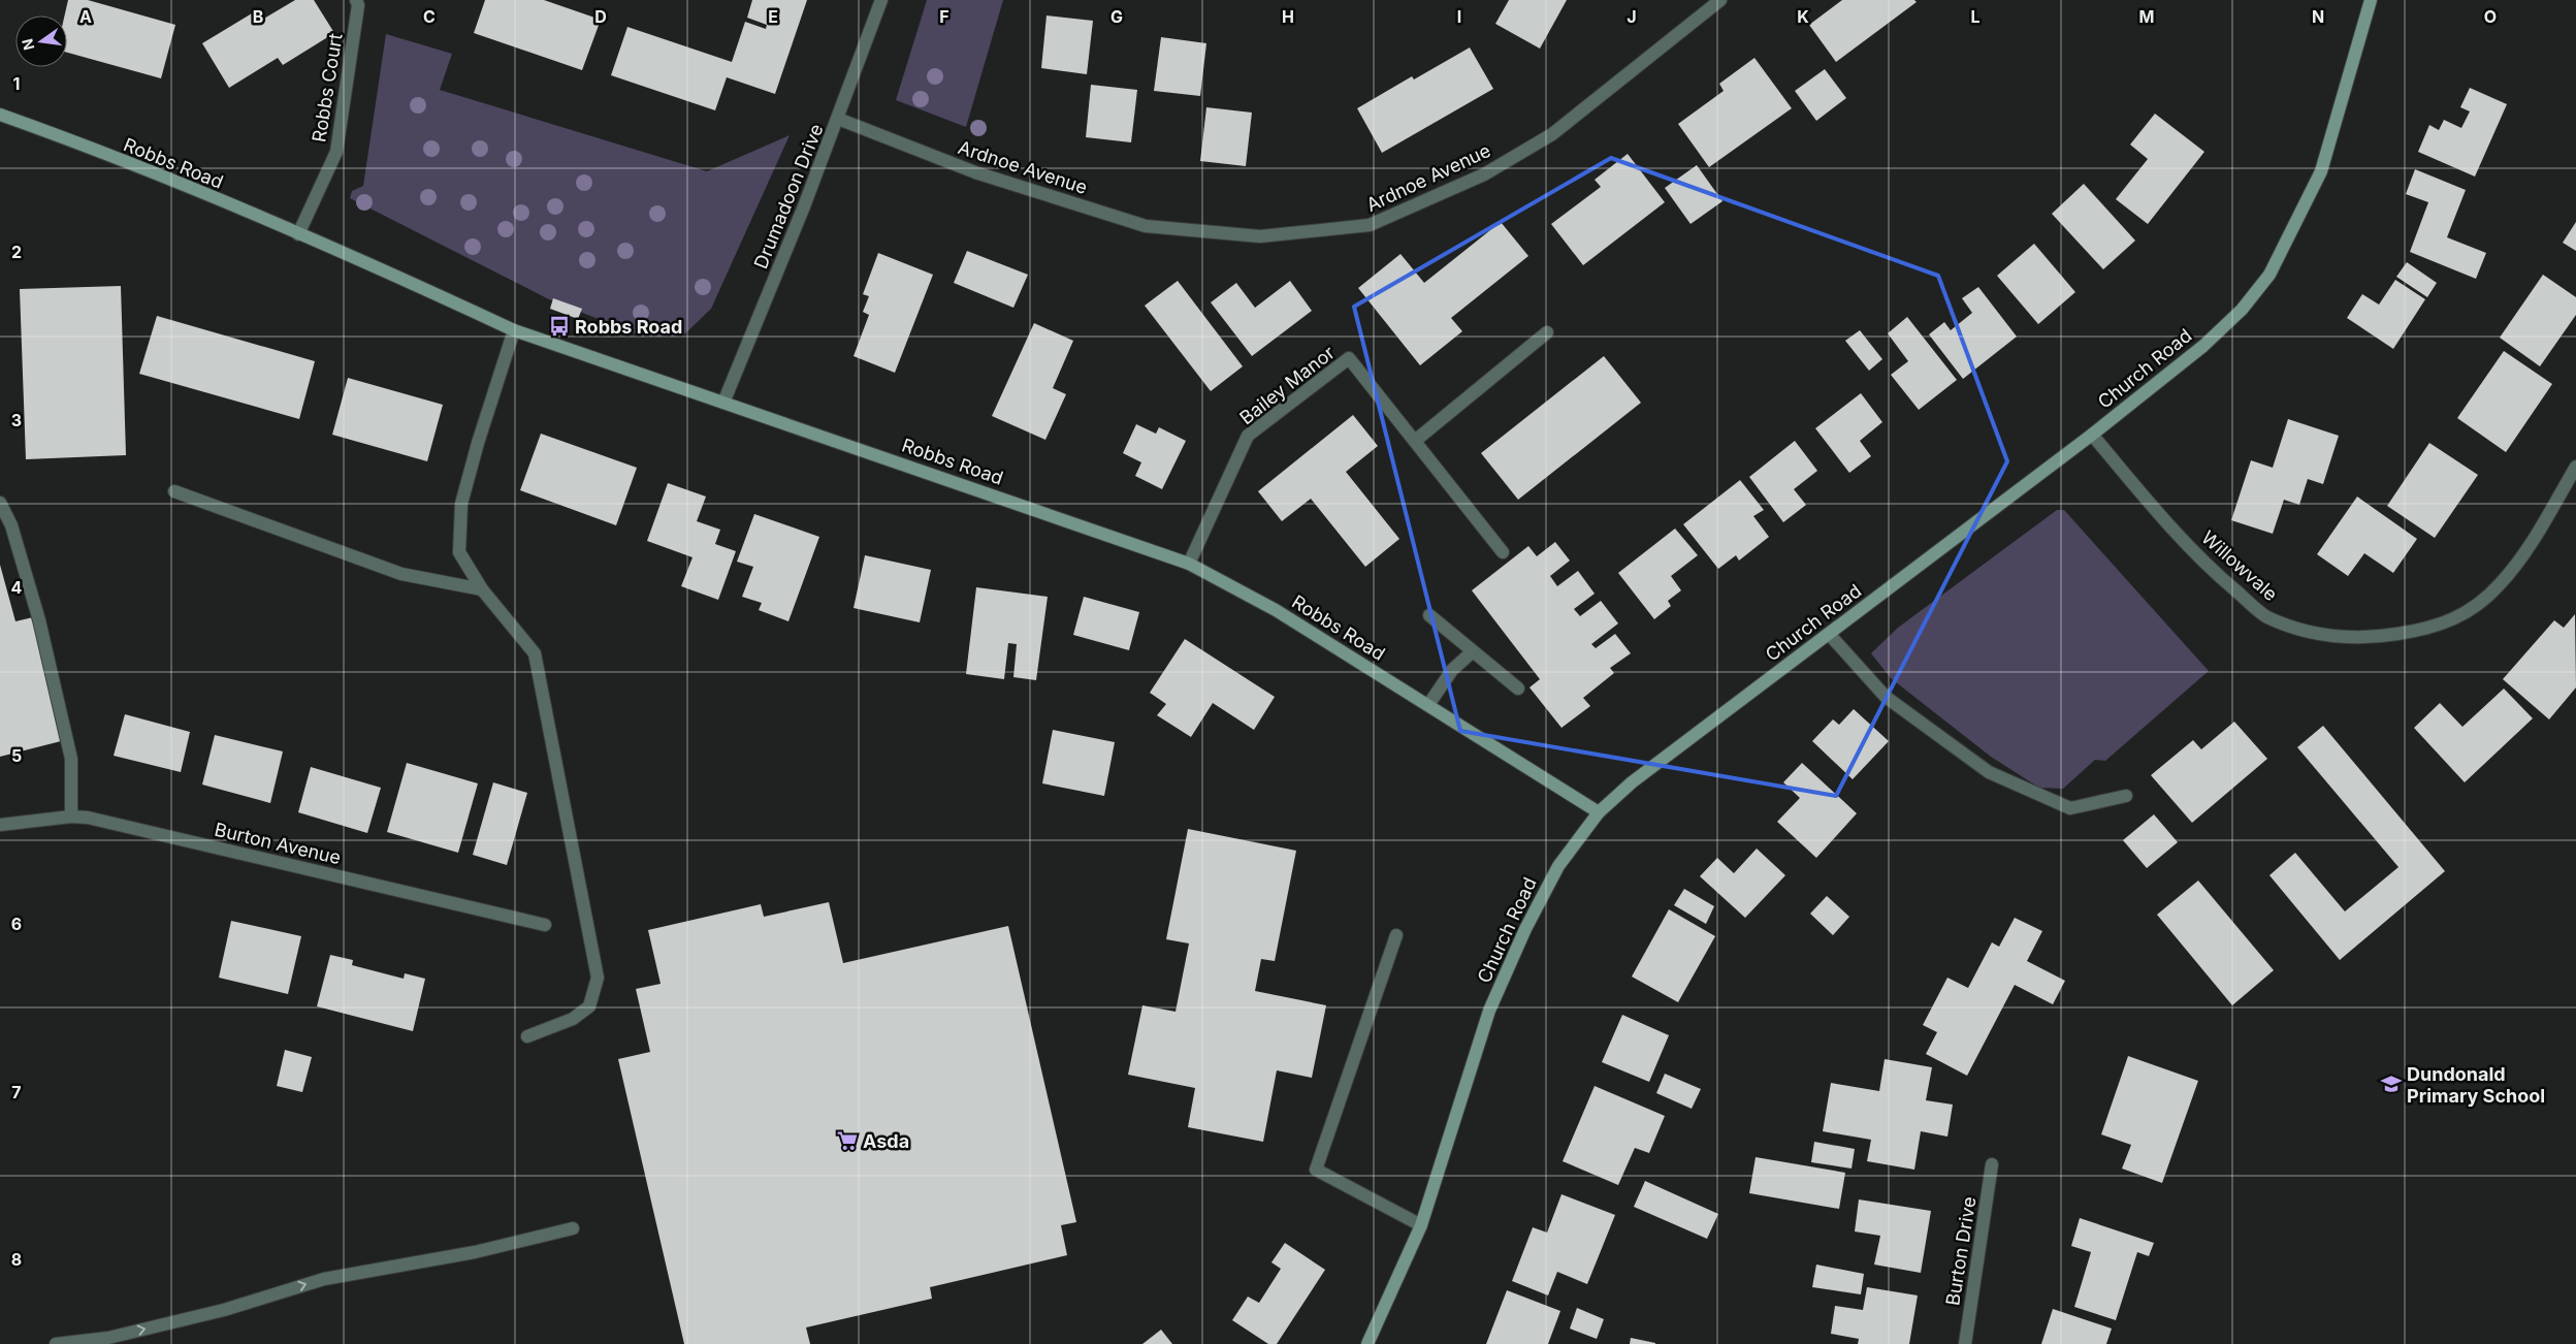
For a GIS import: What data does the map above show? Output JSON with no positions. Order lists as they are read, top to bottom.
{
  "streets": {
    "street": [
      "Robbs Court",
      "Robbs Road",
      "Ardnoe Avenue",
      "Drumadoon Drive",
      "Church Road",
      "Bailey Manor",
      "Willowvale",
      "Burton Avenue",
      "Burton Drive"
    ]
  },
  "crossings": [
    ["Robbs Court", "Robbs Road"],
    ["Robbs Road", "Drumadoon Drive"],
    ["Robbs Road", "Church Road"],
    ["Robbs Road", "Bailey Manor"],
    ["Ardnoe Avenue", "Drumadoon Drive"],
    ["Church Road", "Willowvale"]
  ],
  "places": {
    "bus stop": ["Robbs Road"],
    "school or university": ["Dundonald Primary School"],
    "supermarket": ["Asda"]
  },
  "north": "left",
  "grid": {
    "columns": [
      "A",
      "B",
      "C",
      "D",
      "E",
      "F",
      "G",
      "H",
      "I",
      "J",
      "K",
      "L",
      "M",
      "N",
      "O"
    ],
    "rows": [
      "1",
      "2",
      "3",
      "4",
      "5",
      "6",
      "7",
      "8"
    ]
  }
}
